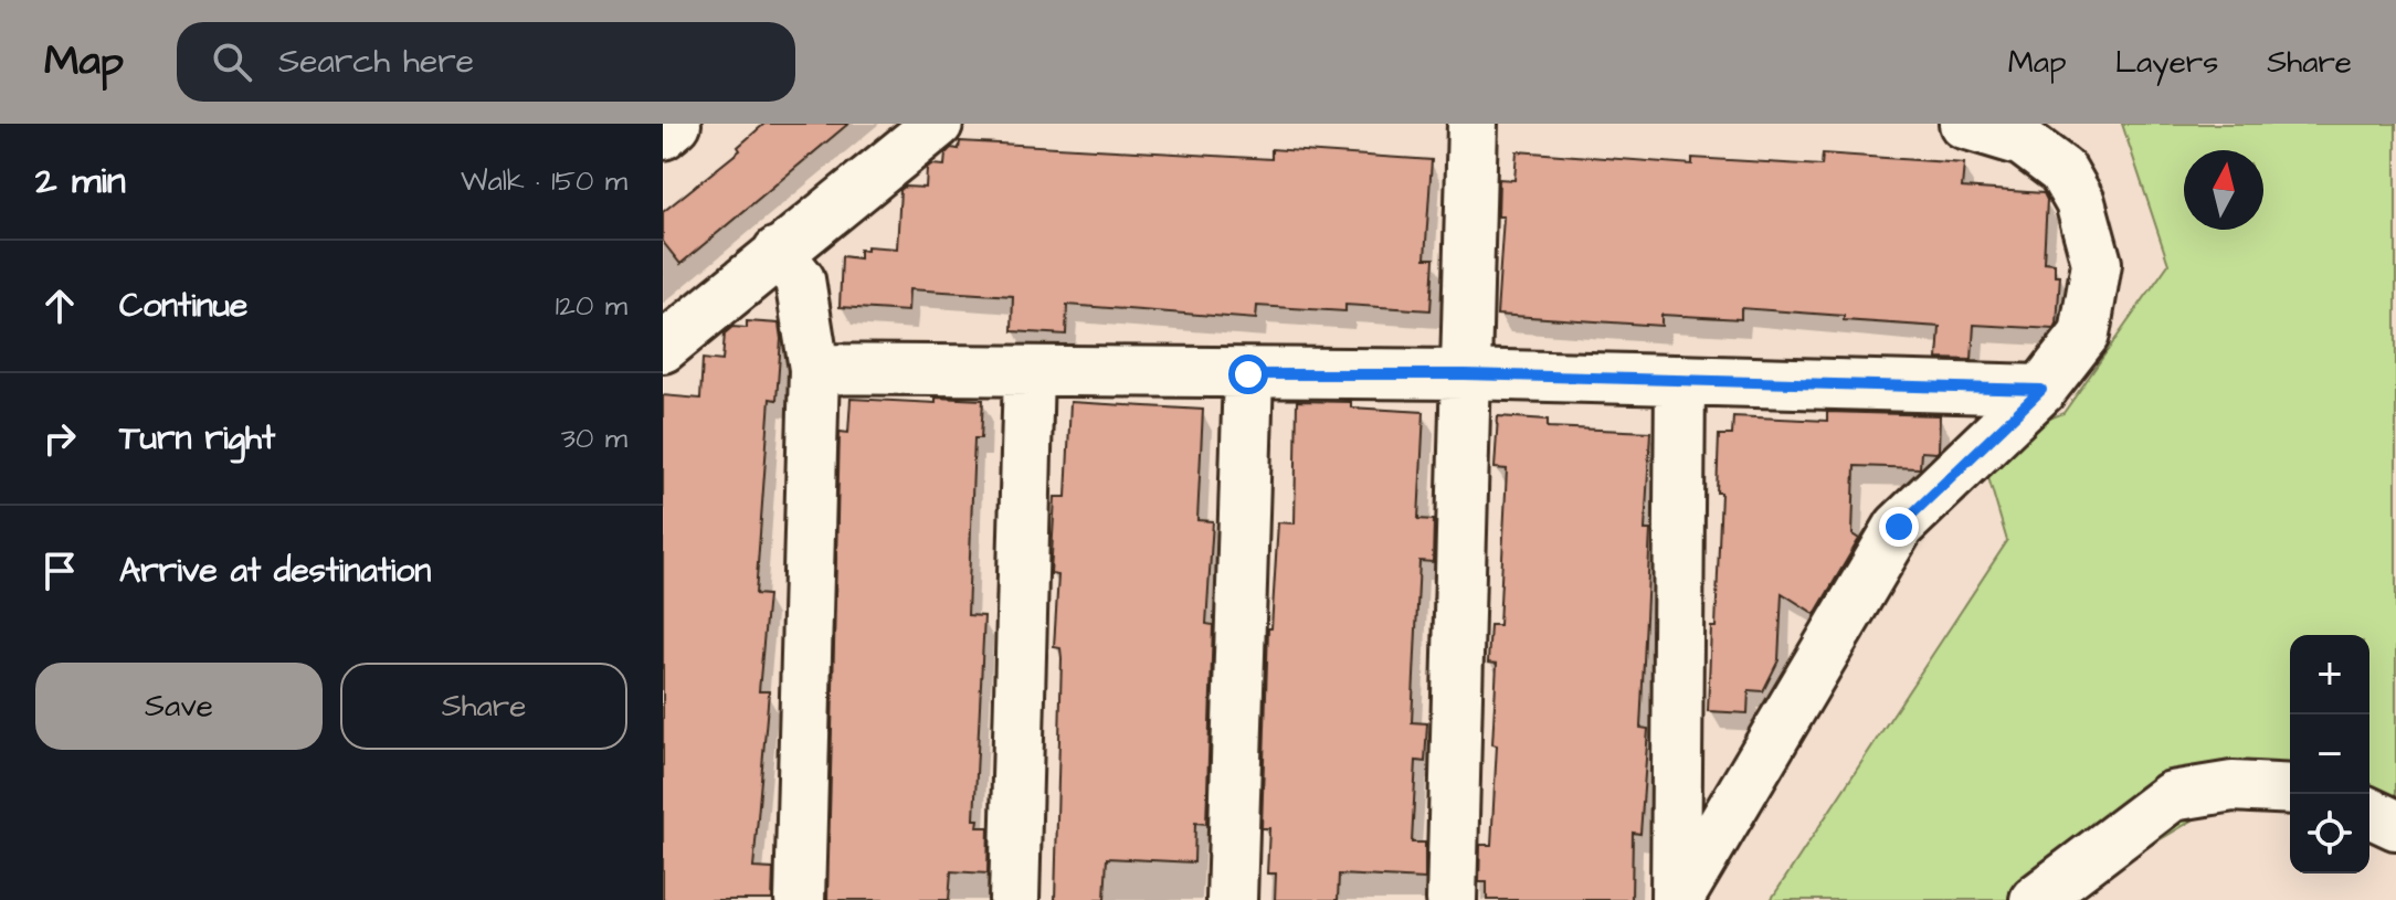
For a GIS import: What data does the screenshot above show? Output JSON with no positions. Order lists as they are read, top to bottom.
{
  "north": "top",
  "page": {
    "header": "Map",
    "search": "Search here",
    "nav": ["Map", "Layers", "Share"],
    "heading": ["2 min", "Walk · 150 m"],
    "list": [
      ["Continue", "120 m"],
      ["Turn right", "30 m"],
      "Arrive at destination"
    ],
    "map_buttons": ["+", "−"],
    "buttons": ["Save", "Share"]
  }
}
